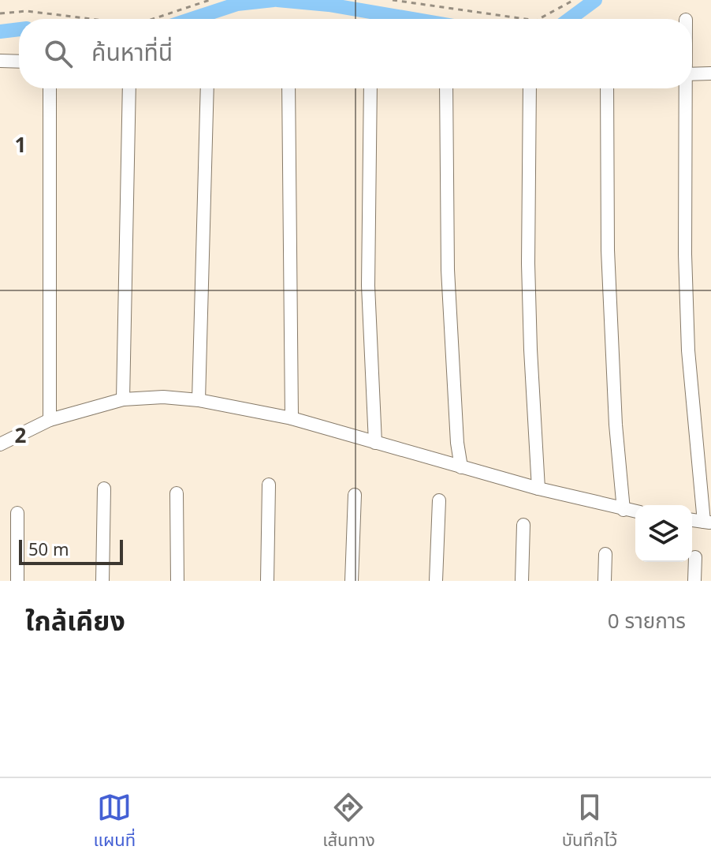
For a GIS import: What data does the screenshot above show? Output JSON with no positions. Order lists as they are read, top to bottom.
{
  "scale_bar": "50 m",
  "page": {
    "search": "ค้นหาที่นี่",
    "scale": "50 m",
    "heading": ["ใกล้เคียง", "0 รายการ"],
    "nav": ["แผนที่", "เส้นทาง", "บันทึกไว้"]
  },
  "grid": {
    "rows": ["1", "2"]
  }
}
